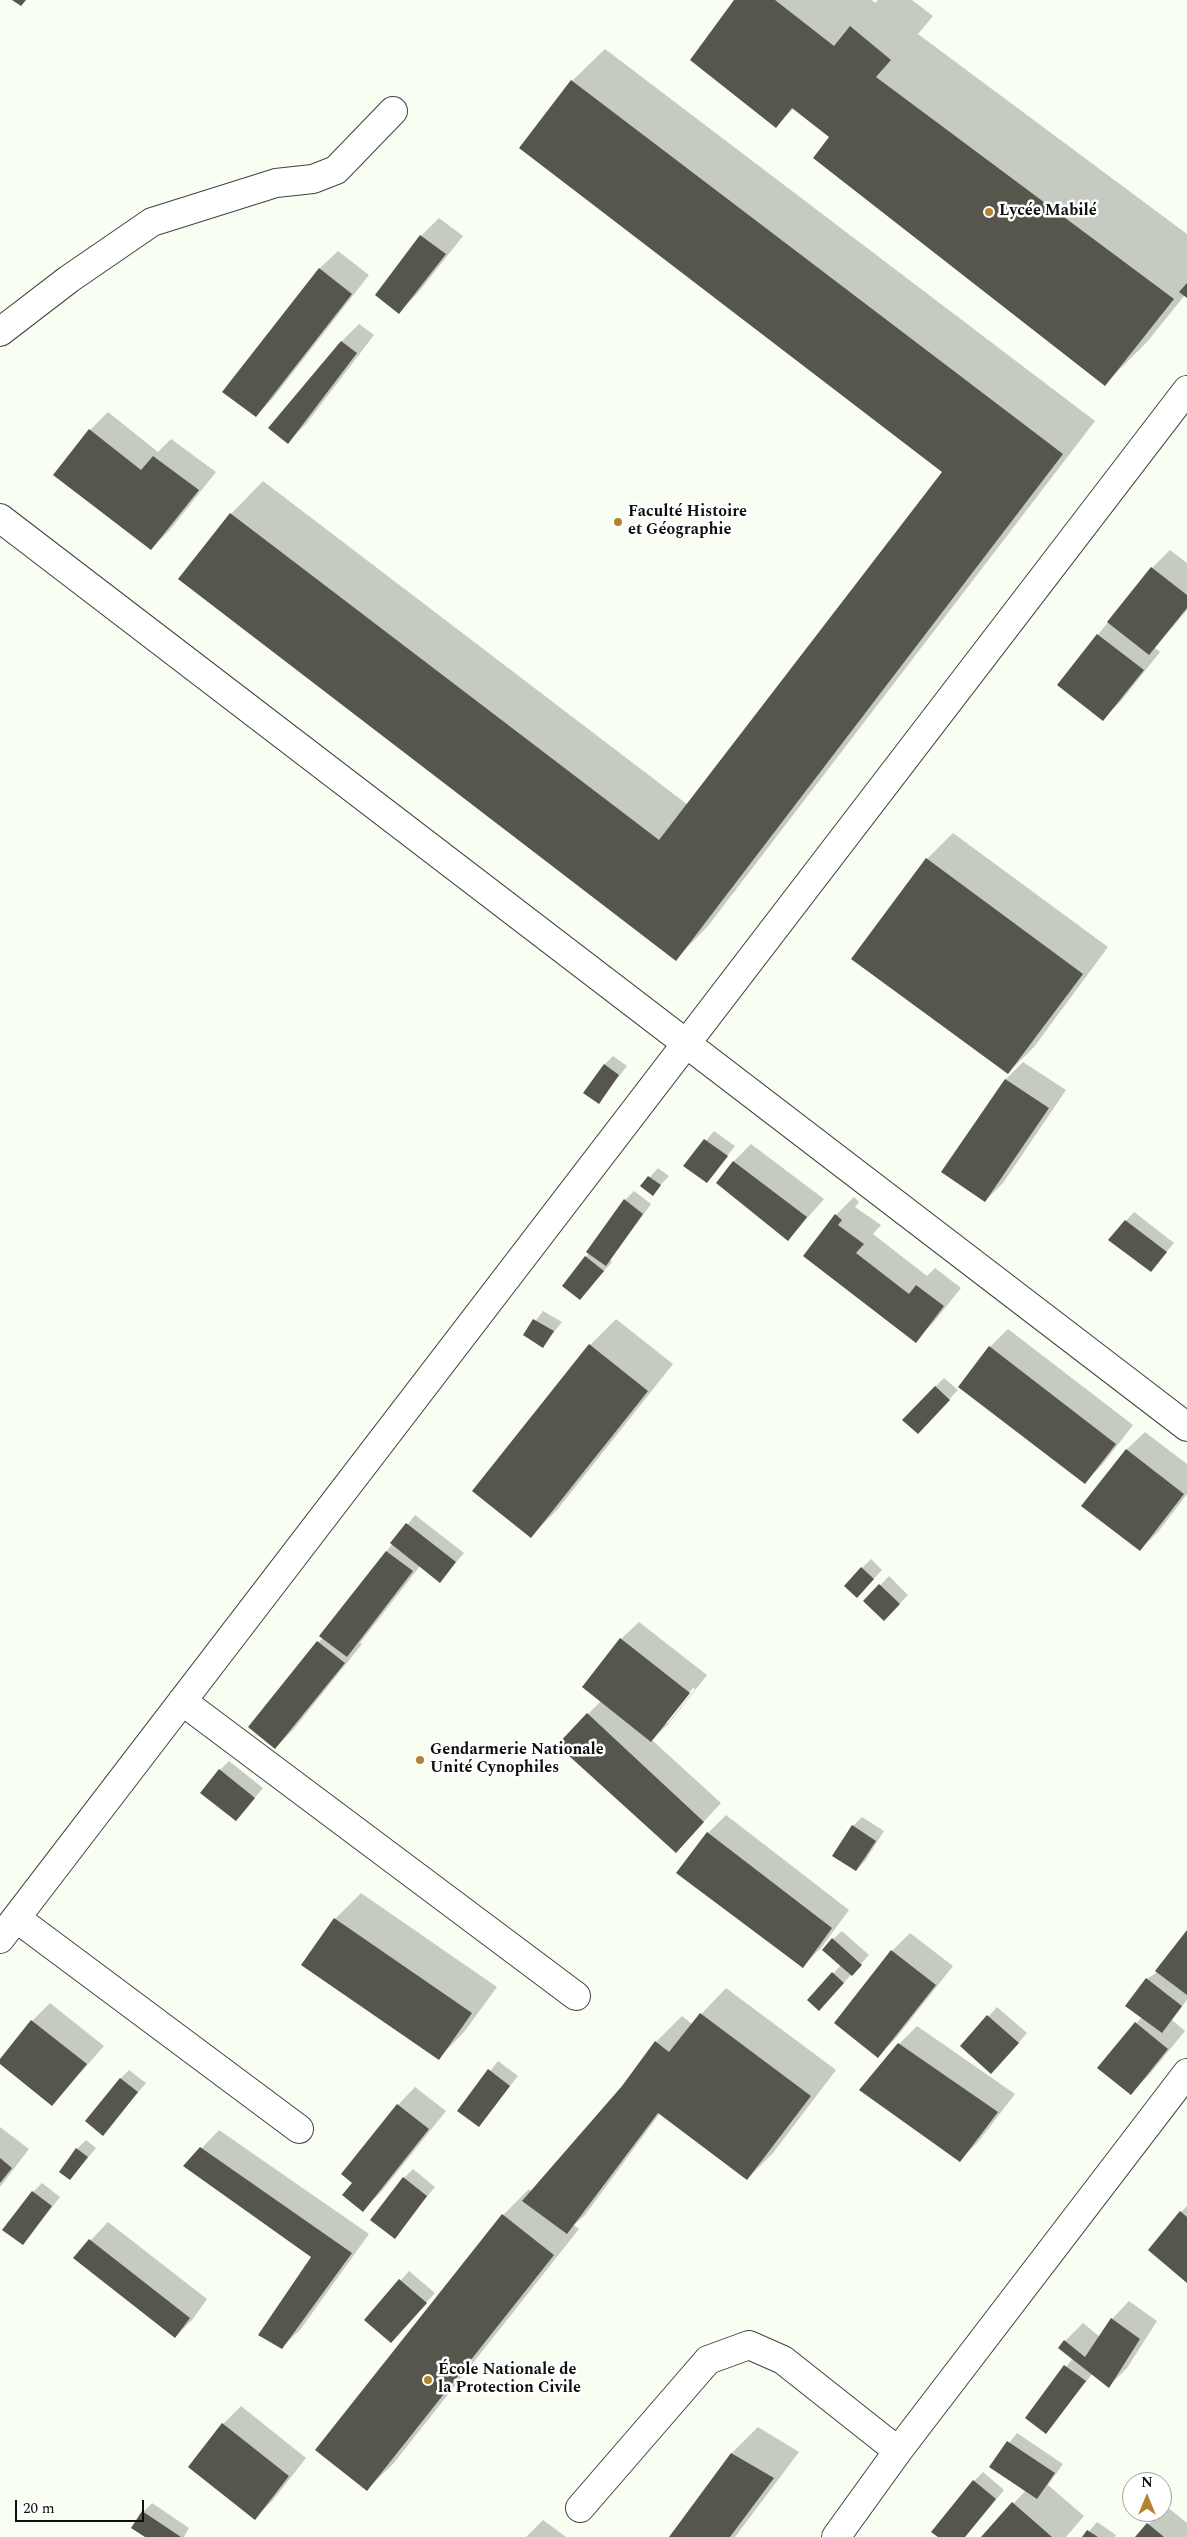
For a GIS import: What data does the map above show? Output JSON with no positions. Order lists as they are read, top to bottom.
{
  "places": [
    "Lycée Mabilé",
    "Faculté Histoire et Géographie",
    "Gendarmerie Nationale Unité Cynophiles",
    "École Nationale de la Protection Civile"
  ],
  "scale_bar": "20 m",
  "north": "top"
}
